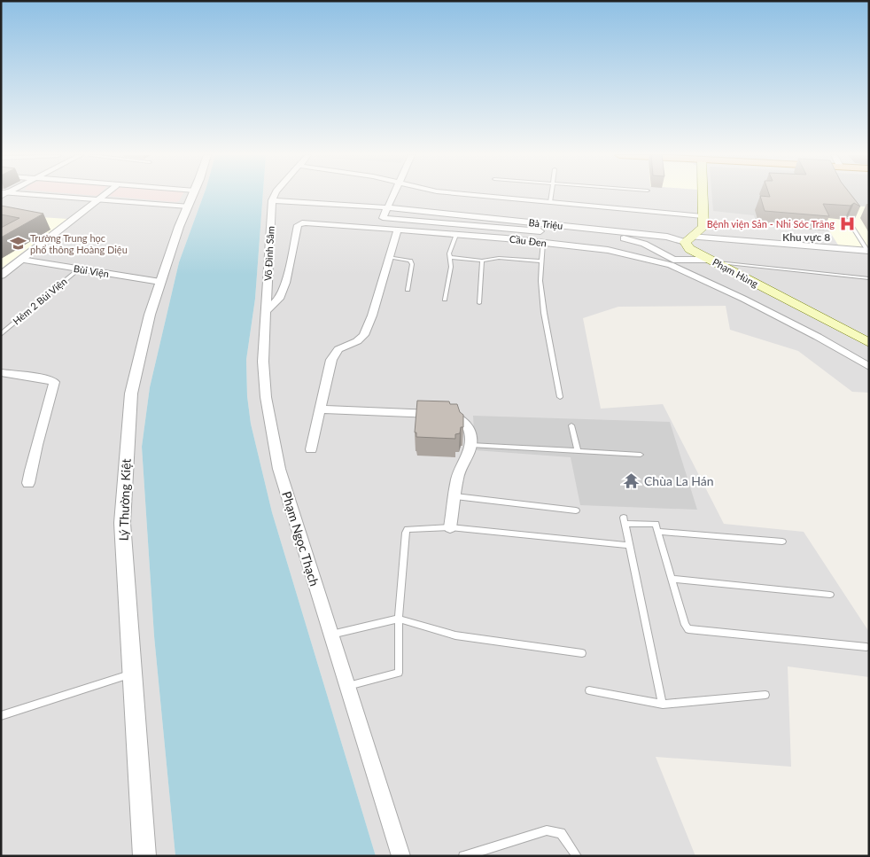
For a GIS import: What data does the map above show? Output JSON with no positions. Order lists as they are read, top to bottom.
{
  "streets": {
    "main road": ["Phạm Hùng"],
    "street": [
      "Bà Triệu",
      "Cầu Đen",
      "Võ Đình Sâm",
      "Bùi Viện",
      "Lý Thường Kiệt",
      "Phạm Ngọc Thạch"
    ],
    "lane": ["Hẻm 2 Bùi Viện"]
  },
  "crossings": [
    ["Bà Triệu", "Võ Đình Sâm"],
    ["Bà Triệu", "Phạm Hùng"],
    ["Cầu Đen", "Võ Đình Sâm"],
    ["Cầu Đen", "Phạm Ngọc Thạch"],
    ["Võ Đình Sâm", "Phạm Ngọc Thạch"],
    ["Bùi Viện", "Hẻm 2 Bùi Viện"],
    ["Bùi Viện", "Lý Thường Kiệt"]
  ],
  "districts": ["Khu vực 8"],
  "places": {
    "hospital": ["Bệnh viện Sản - Nhi Sóc Trăng"],
    "school or university": ["Trường Trung học phổ thông Hoàng Diệu"],
    "temple": ["Chùa La Hán"]
  }
}
